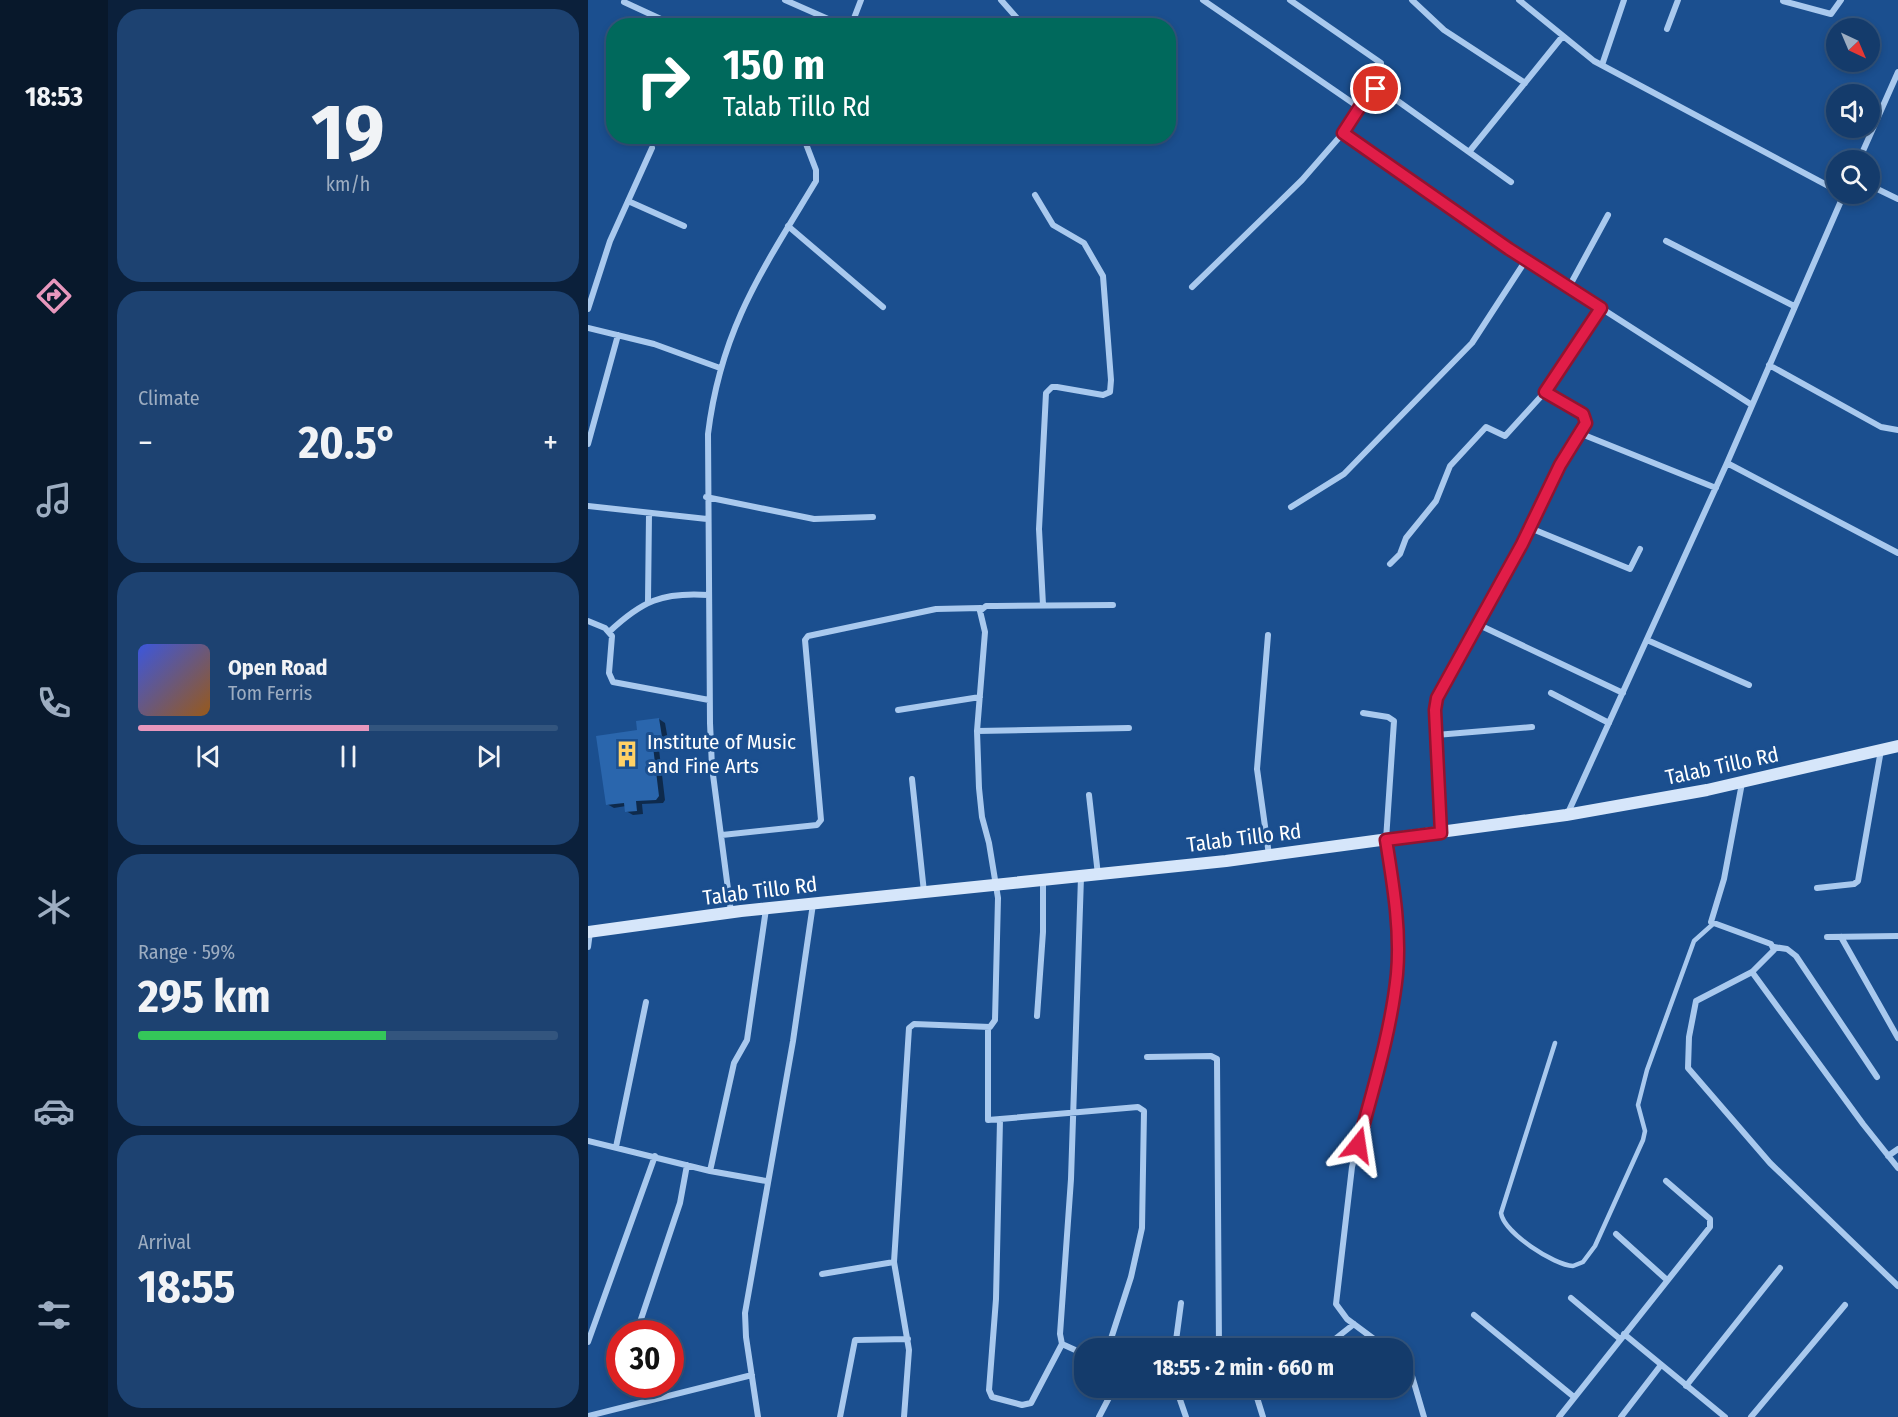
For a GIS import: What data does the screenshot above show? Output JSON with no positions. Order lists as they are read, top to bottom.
{
  "streets": {
    "main road": ["Talab Tillo Rd"]
  },
  "places": {
    "building": ["Institute of Music and Fine Arts"]
  },
  "north": "bottom right",
  "page": {
    "tabs": "18:53",
    "tile": [
      ["19", "km/h"],
      "Climate",
      ["Range · 59%", "295 km"],
      ["Arrival", "18:55"]
    ],
    "turn": ["150 m", "Talab Tillo Rd"],
    "heat": ["−", "20.5°", "+"],
    "song": ["Open Road", "Tom Ferris"],
    "limit": "30",
    "trip": "18:55 · 2 min · 660 m"
  }
}
